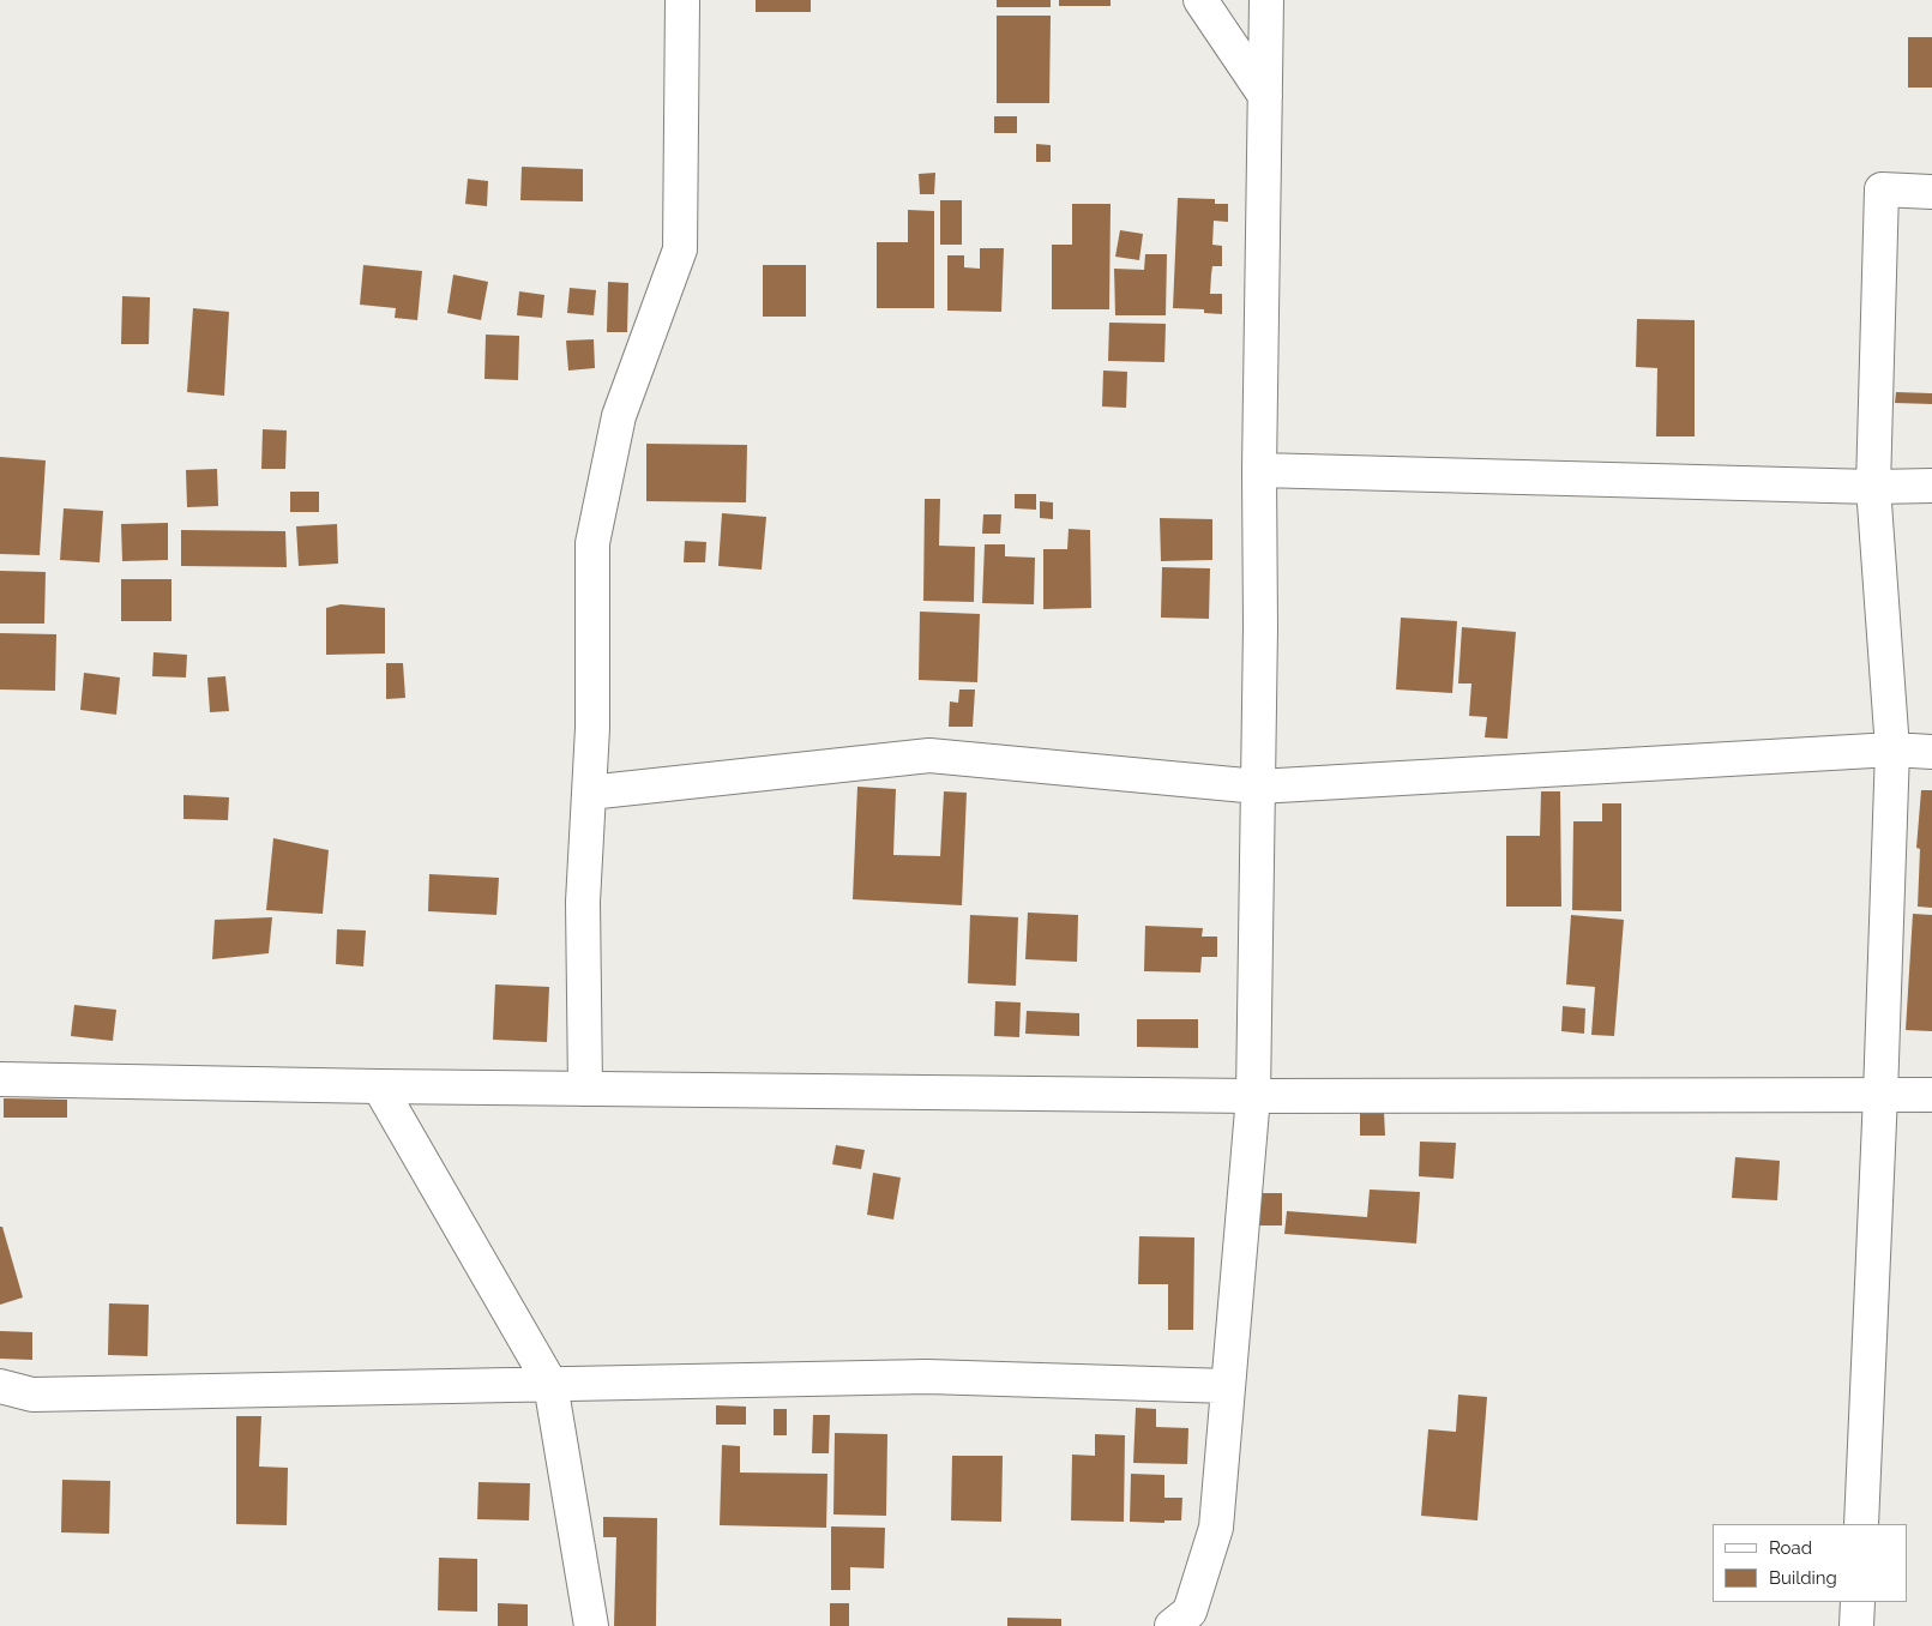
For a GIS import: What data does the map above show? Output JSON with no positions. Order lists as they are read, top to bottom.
{
  "legend": ["Road", "Building"]
}
